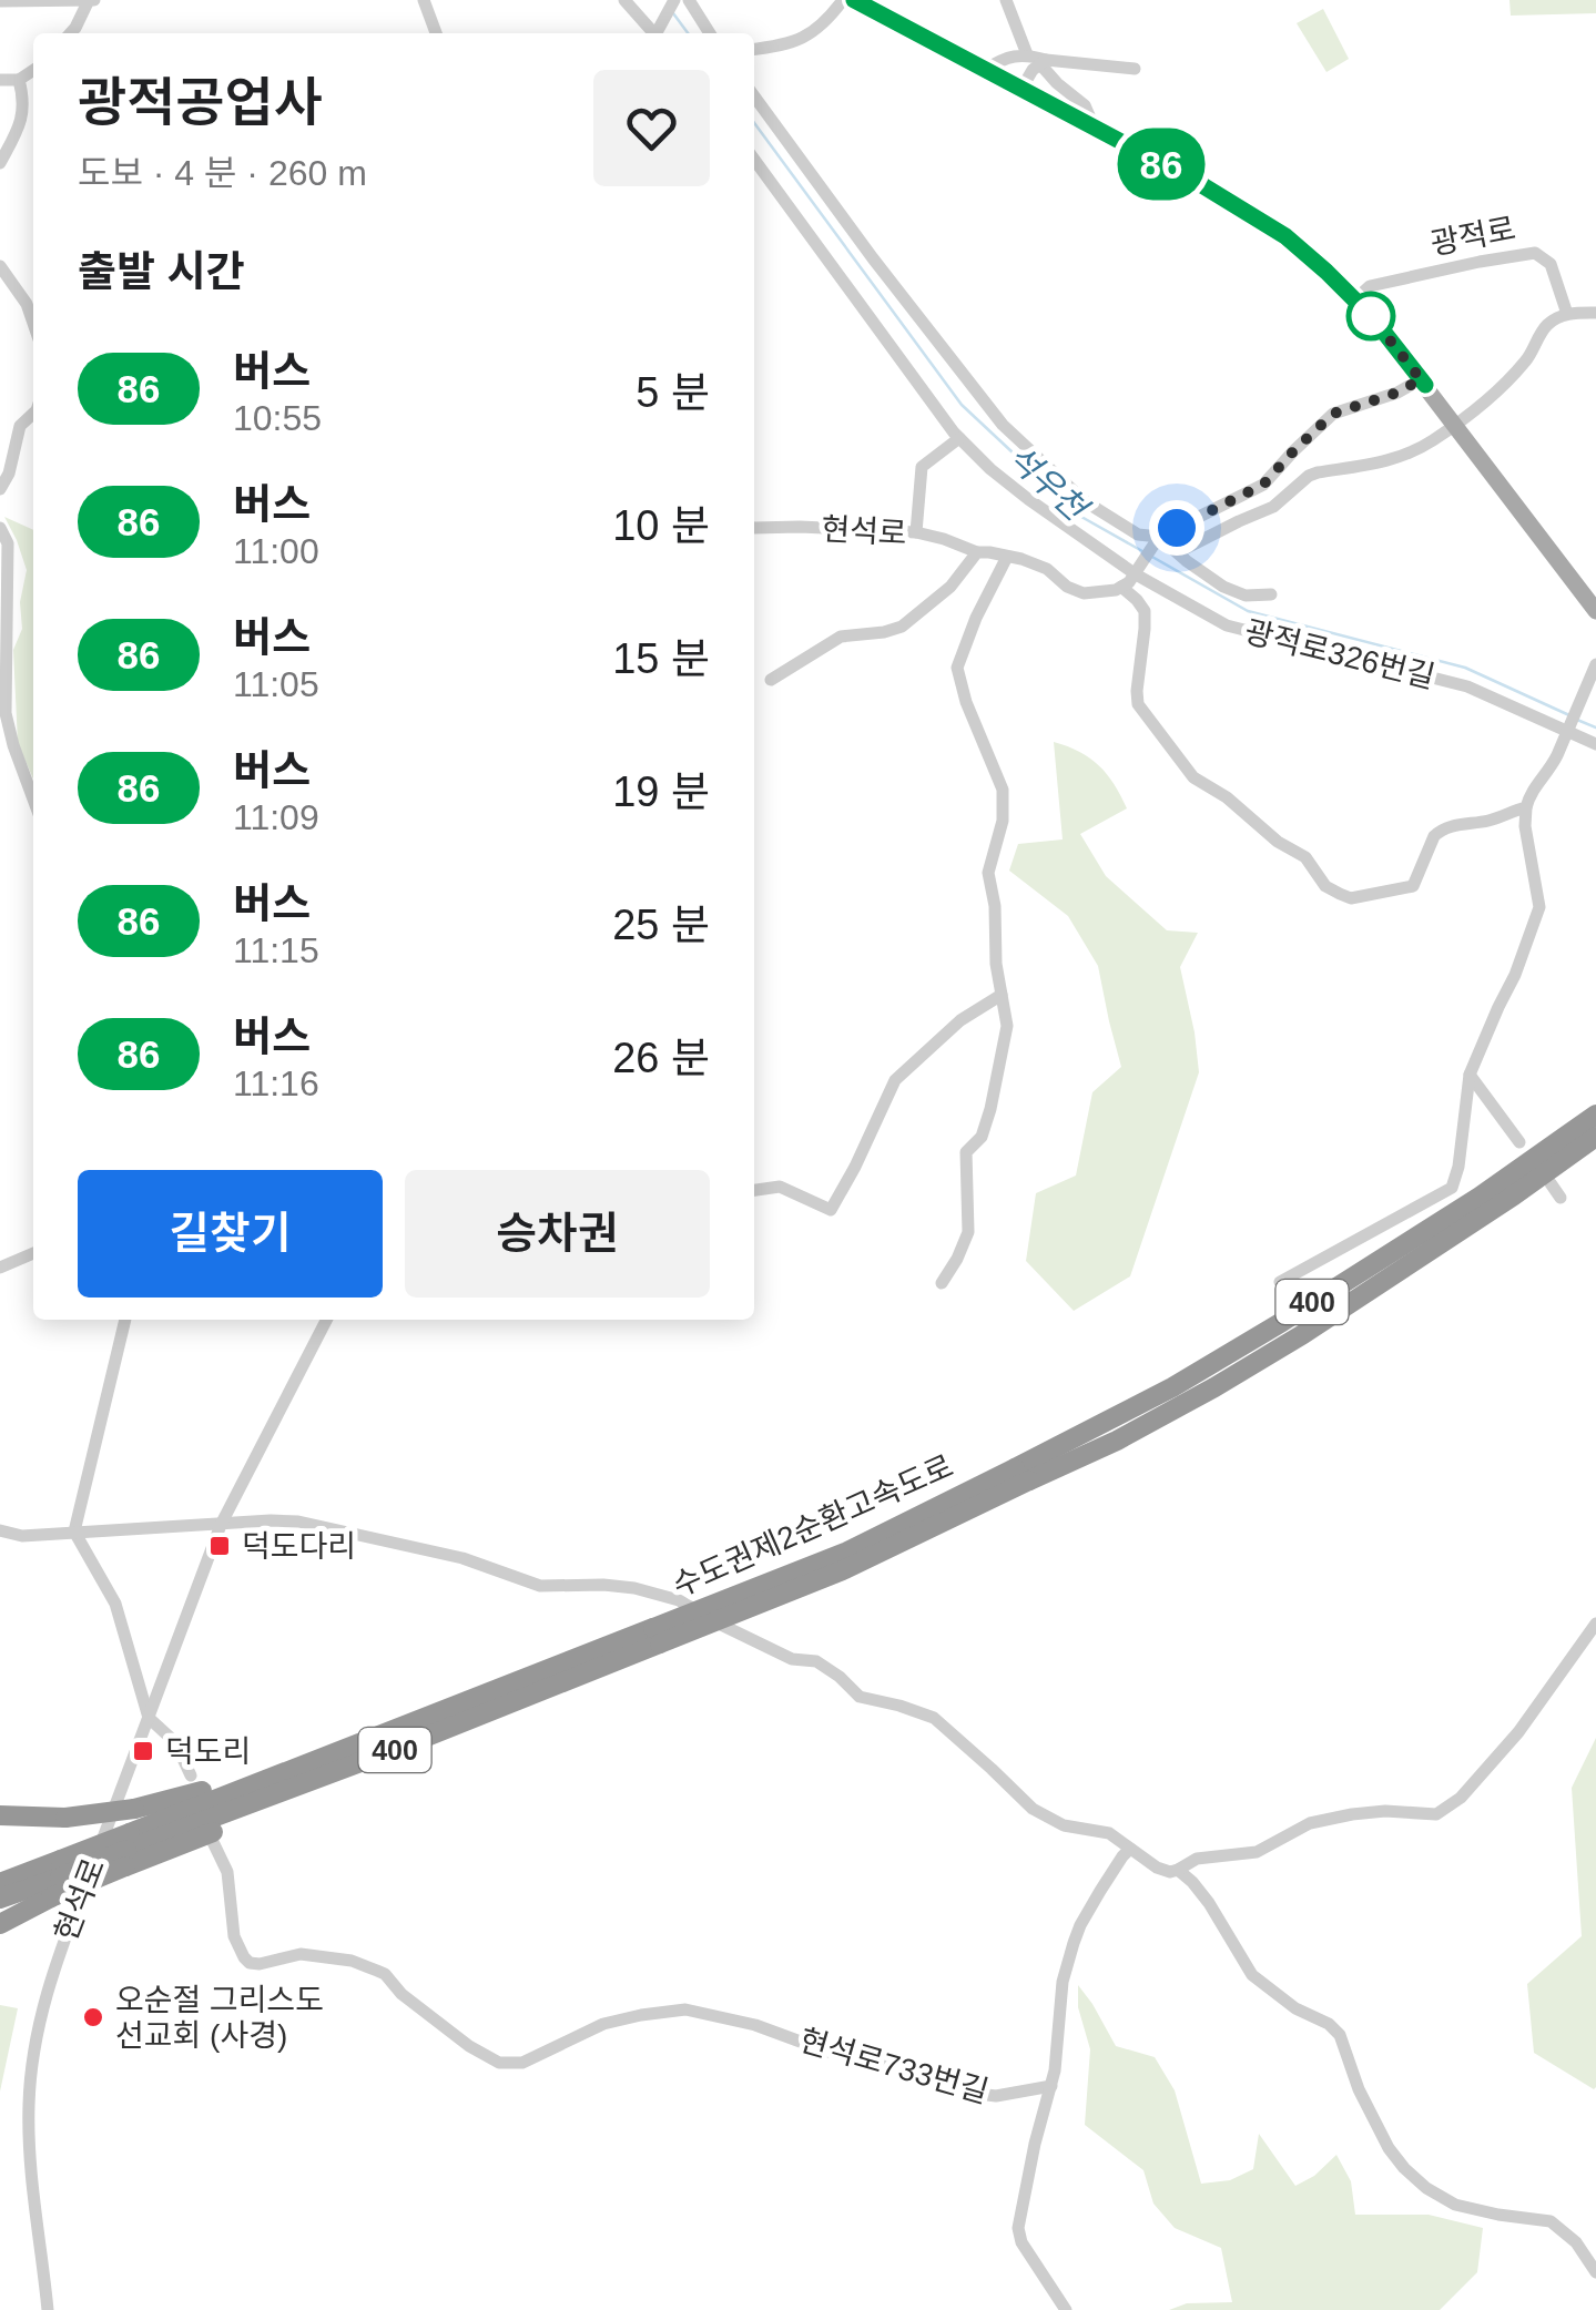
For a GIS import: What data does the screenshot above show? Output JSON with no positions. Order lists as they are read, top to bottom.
{
  "streets": {
    "highway": ["400", "수도권제2순환고속도로"],
    "street": [
      "광적로",
      "현석로",
      "광적로326번길",
      "현석로733번길"
    ]
  },
  "water": ["석우천"],
  "places": {
    "transit": ["덕도다리", "덕도리"],
    "other": ["오순절 그리스도 선교회 (사경)"]
  },
  "lines": ["bus line 86"],
  "page": {
    "on_map": "86",
    "heading": [
      ["광적공업사", "도보 · 4 분 · 260 m"],
      "출발 시간"
    ],
    "list": [
      {
        "mark": "86",
        "name": "버스",
        "note": "10:55",
        "value": "5 분"
      },
      {
        "mark": "86",
        "name": "버스",
        "note": "11:00",
        "value": "10 분"
      },
      {
        "mark": "86",
        "name": "버스",
        "note": "11:05",
        "value": "15 분"
      },
      {
        "mark": "86",
        "name": "버스",
        "note": "11:09",
        "value": "19 분"
      },
      {
        "mark": "86",
        "name": "버스",
        "note": "11:15",
        "value": "25 분"
      },
      {
        "mark": "86",
        "name": "버스",
        "note": "11:16",
        "value": "26 분"
      }
    ],
    "buttons": ["길찾기", "승차권"]
  }
}
